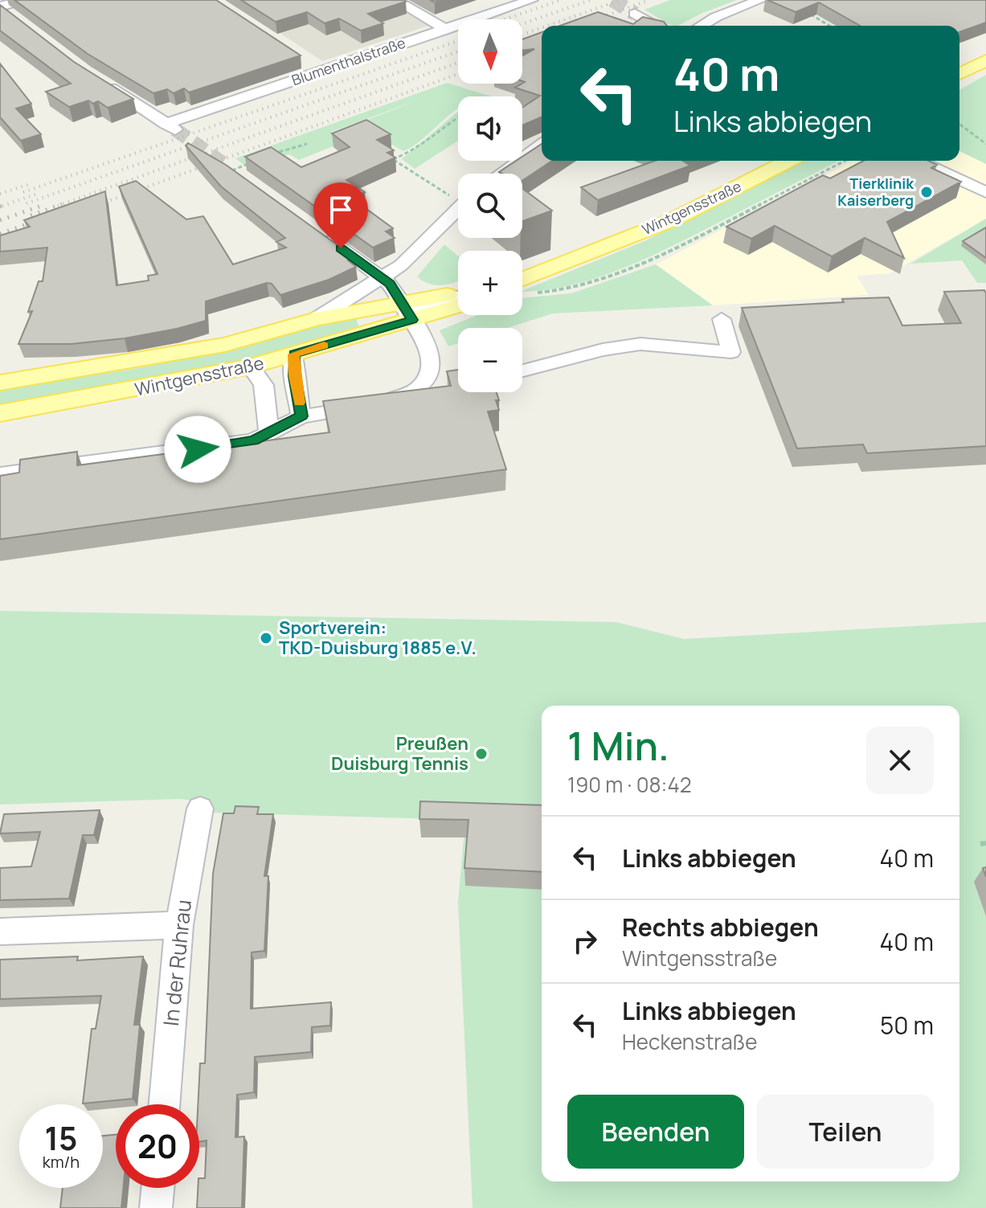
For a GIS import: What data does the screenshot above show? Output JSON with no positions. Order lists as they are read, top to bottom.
{
  "streets": {
    "main road": ["Wintgensstraße"],
    "street": ["Blumenthalstraße", "In der Ruhrau"]
  },
  "places": ["Tierklinik Kaiserberg", "Sportverein: TKD-Duisburg 1885 e.V.", "Preußen Duisburg Tennis"],
  "north": "bottom",
  "page": {
    "map_buttons": ["+", "−"],
    "turn": ["40 m", "Links abbiegen"],
    "heading": ["1 Min.", "190 m · 08:42"],
    "list": [
      {
        "name": "Links abbiegen",
        "value": "40 m"
      },
      {
        "name": "Rechts abbiegen",
        "note": "Wintgensstraße",
        "value": "40 m"
      },
      {
        "name": "Links abbiegen",
        "note": "Heckenstraße",
        "value": "50 m"
      }
    ],
    "buttons": ["Beenden", "Teilen"],
    "speed": "15 km/h",
    "limit": "20"
  }
}
